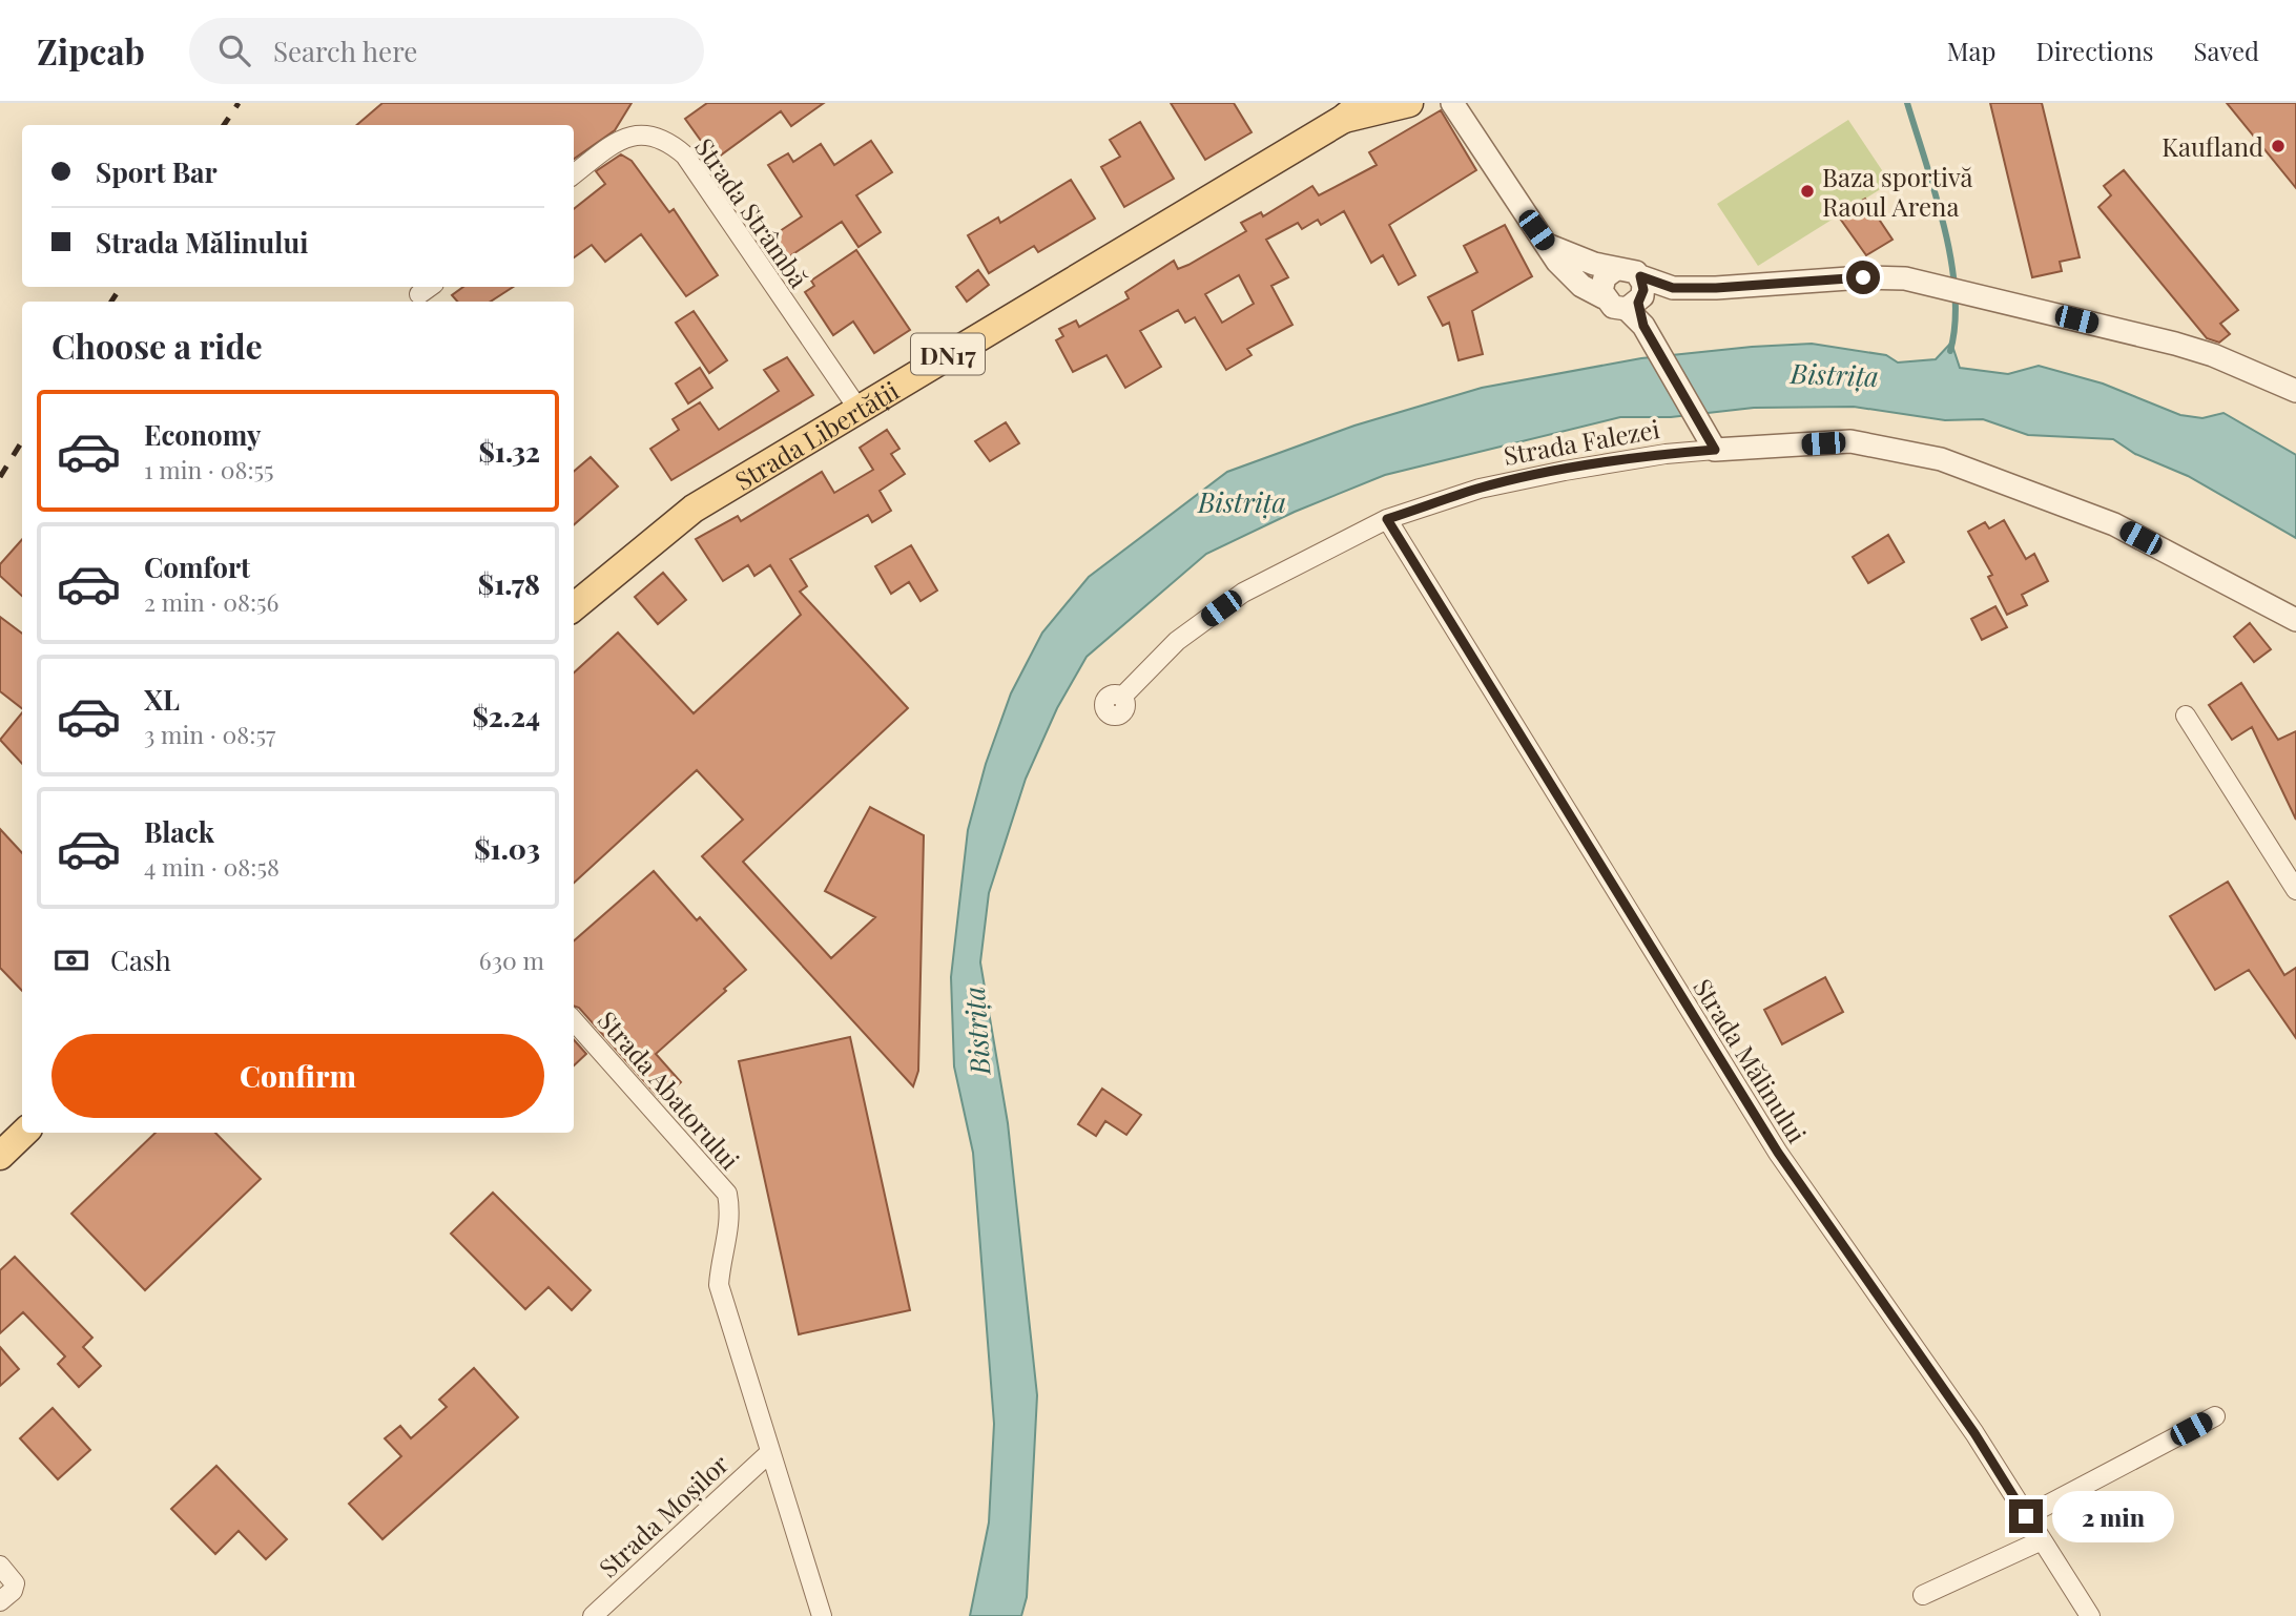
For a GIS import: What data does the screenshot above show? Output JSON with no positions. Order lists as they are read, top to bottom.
{
  "streets": {
    "main road": ["DN17", "Strada Libertății"],
    "street": [
      "Strada Strâmbă",
      "Strada Falezei",
      "Strada Mălinului",
      "Strada Abatorului",
      "Strada Moșilor"
    ]
  },
  "crossings": [
    ["Strada Strâmbă", "Strada Libertății"],
    ["Strada Falezei", "Strada Mălinului"],
    ["Strada Abatorului", "Strada Moșilor"]
  ],
  "water": ["Bistrița"],
  "places": ["Kaufland", "Baza sportivă Raoul Arena"],
  "page": {
    "header": "Zipcab",
    "search": "Search here",
    "nav": ["Map", "Directions", "Saved"],
    "banner": ["Sport Bar", "Strada Mălinului"],
    "heading": "Choose a ride",
    "list": [
      {
        "name": "Economy",
        "note": "1 min · 08:55",
        "value": "$1.32"
      },
      {
        "name": "Comfort",
        "note": "2 min · 08:56",
        "value": "$1.78"
      },
      {
        "name": "XL",
        "note": "3 min · 08:57",
        "value": "$2.24"
      },
      {
        "name": "Black",
        "note": "4 min · 08:58",
        "value": "$1.03"
      }
    ],
    "pay": ["Cash", "630 m"],
    "buttons": "Confirm",
    "bubble": "2 min"
  }
}
